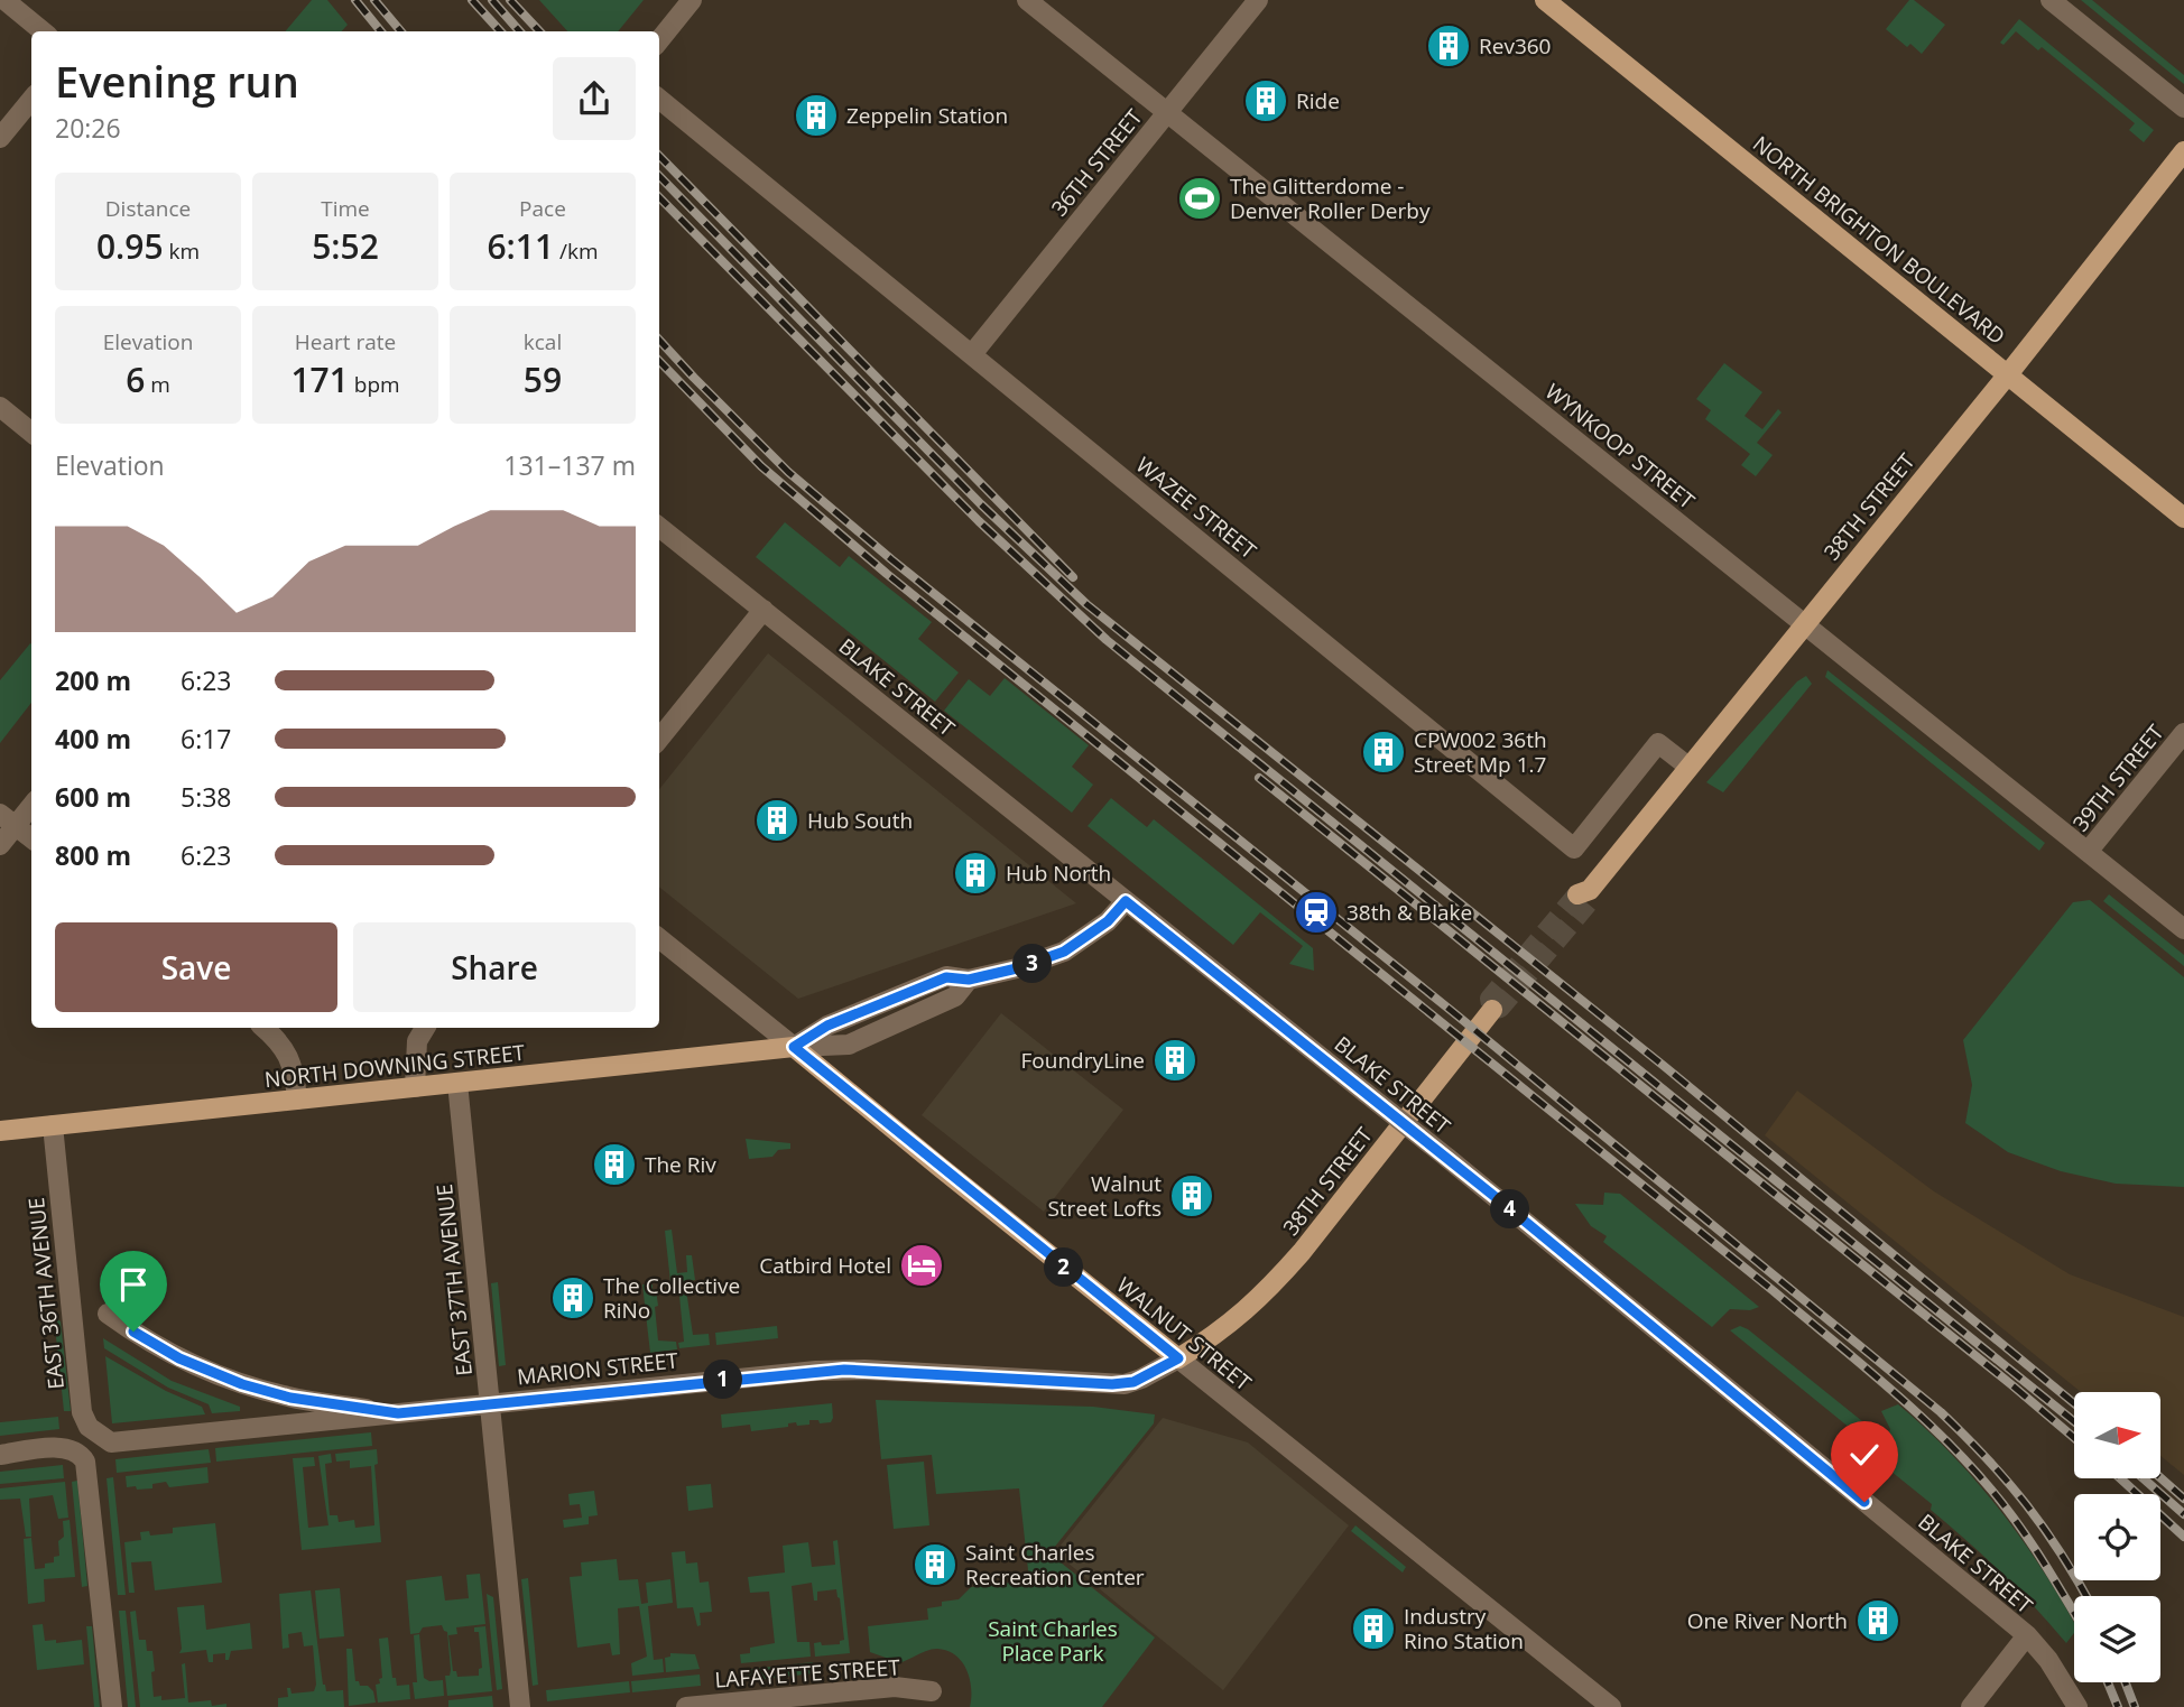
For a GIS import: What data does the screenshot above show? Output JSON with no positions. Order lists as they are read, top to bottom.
{
  "streets": {
    "main road": [
      "NORTH BRIGHTON BOULEVARD",
      "38TH STREET",
      "NORTH DOWNING STREET",
      "WALNUT STREET"
    ],
    "street": [
      "36TH STREET",
      "WYNKOOP STREET",
      "WAZEE STREET",
      "BLAKE STREET",
      "39TH STREET",
      "EAST 37TH AVENUE",
      "EAST 36TH AVENUE",
      "MARION STREET",
      "LAFAYETTE STREET"
    ]
  },
  "crossings": [
    ["36TH STREET", "WYNKOOP STREET"],
    ["36TH STREET", "WAZEE STREET"],
    ["NORTH BRIGHTON BOULEVARD", "38TH STREET"],
    ["WYNKOOP STREET", "38TH STREET"],
    ["WYNKOOP STREET", "39TH STREET"],
    ["38TH STREET", "WAZEE STREET"],
    ["38TH STREET", "WALNUT STREET"],
    ["38TH STREET", "MARION STREET"],
    ["BLAKE STREET", "NORTH DOWNING STREET"],
    ["NORTH DOWNING STREET", "EAST 37TH AVENUE"],
    ["NORTH DOWNING STREET", "EAST 36TH AVENUE"],
    ["NORTH DOWNING STREET", "WALNUT STREET"],
    ["EAST 37TH AVENUE", "MARION STREET"],
    ["EAST 36TH AVENUE", "MARION STREET"],
    ["WALNUT STREET", "MARION STREET"]
  ],
  "parks": ["Saint Charles Place Park"],
  "places": {
    "building": [
      "Rev360",
      "Ride",
      "Zeppelin Station",
      "CPW002 36th Street Mp 1.7",
      "Hub South",
      "Hub North",
      "FoundryLine",
      "The Riv",
      "Walnut Street Lofts",
      "The Collective RiNo",
      "Saint Charles Recreation Center",
      "One River North",
      "Industry Rino Station"
    ],
    "sports": ["The Glitterdome - Denver Roller Derby"],
    "station": ["38th & Blake"],
    "hotel": ["Catbird Hotel"]
  },
  "north": "right",
  "page": {
    "heading": ["Evening run", "20:26"],
    "stats": [
      ["Distance", "0.95 km"],
      ["Time", "5:52"],
      ["Pace", "6:11 /km"],
      ["Elevation", "6 m"],
      ["Heart rate", "171 bpm"],
      ["kcal", "59"]
    ],
    "chart": ["Elevation", "131–137 m"],
    "list": [
      {
        "name": "200 m",
        "note": "6:23"
      },
      {
        "name": "400 m",
        "note": "6:17"
      },
      {
        "name": "600 m",
        "note": "5:38"
      },
      {
        "name": "800 m",
        "note": "6:23"
      }
    ],
    "buttons": ["Save", "Share"],
    "pins": [
      "3",
      "4",
      "2",
      "1"
    ]
  }
}
